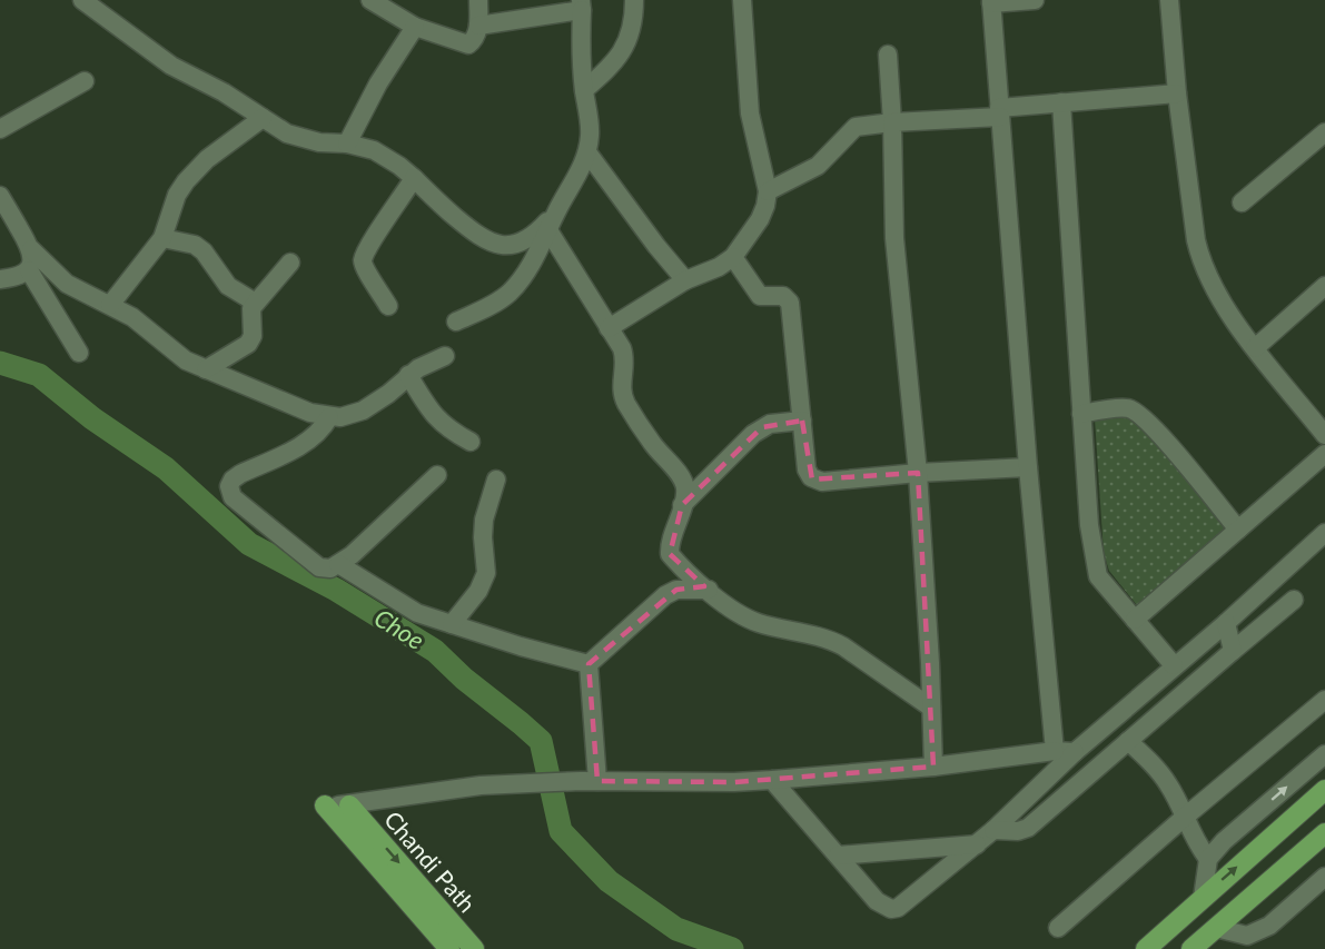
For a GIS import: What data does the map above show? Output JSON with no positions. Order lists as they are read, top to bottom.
{
  "streets": {
    "main road": ["Chandi Path"]
  },
  "water": ["Choe"]
}
